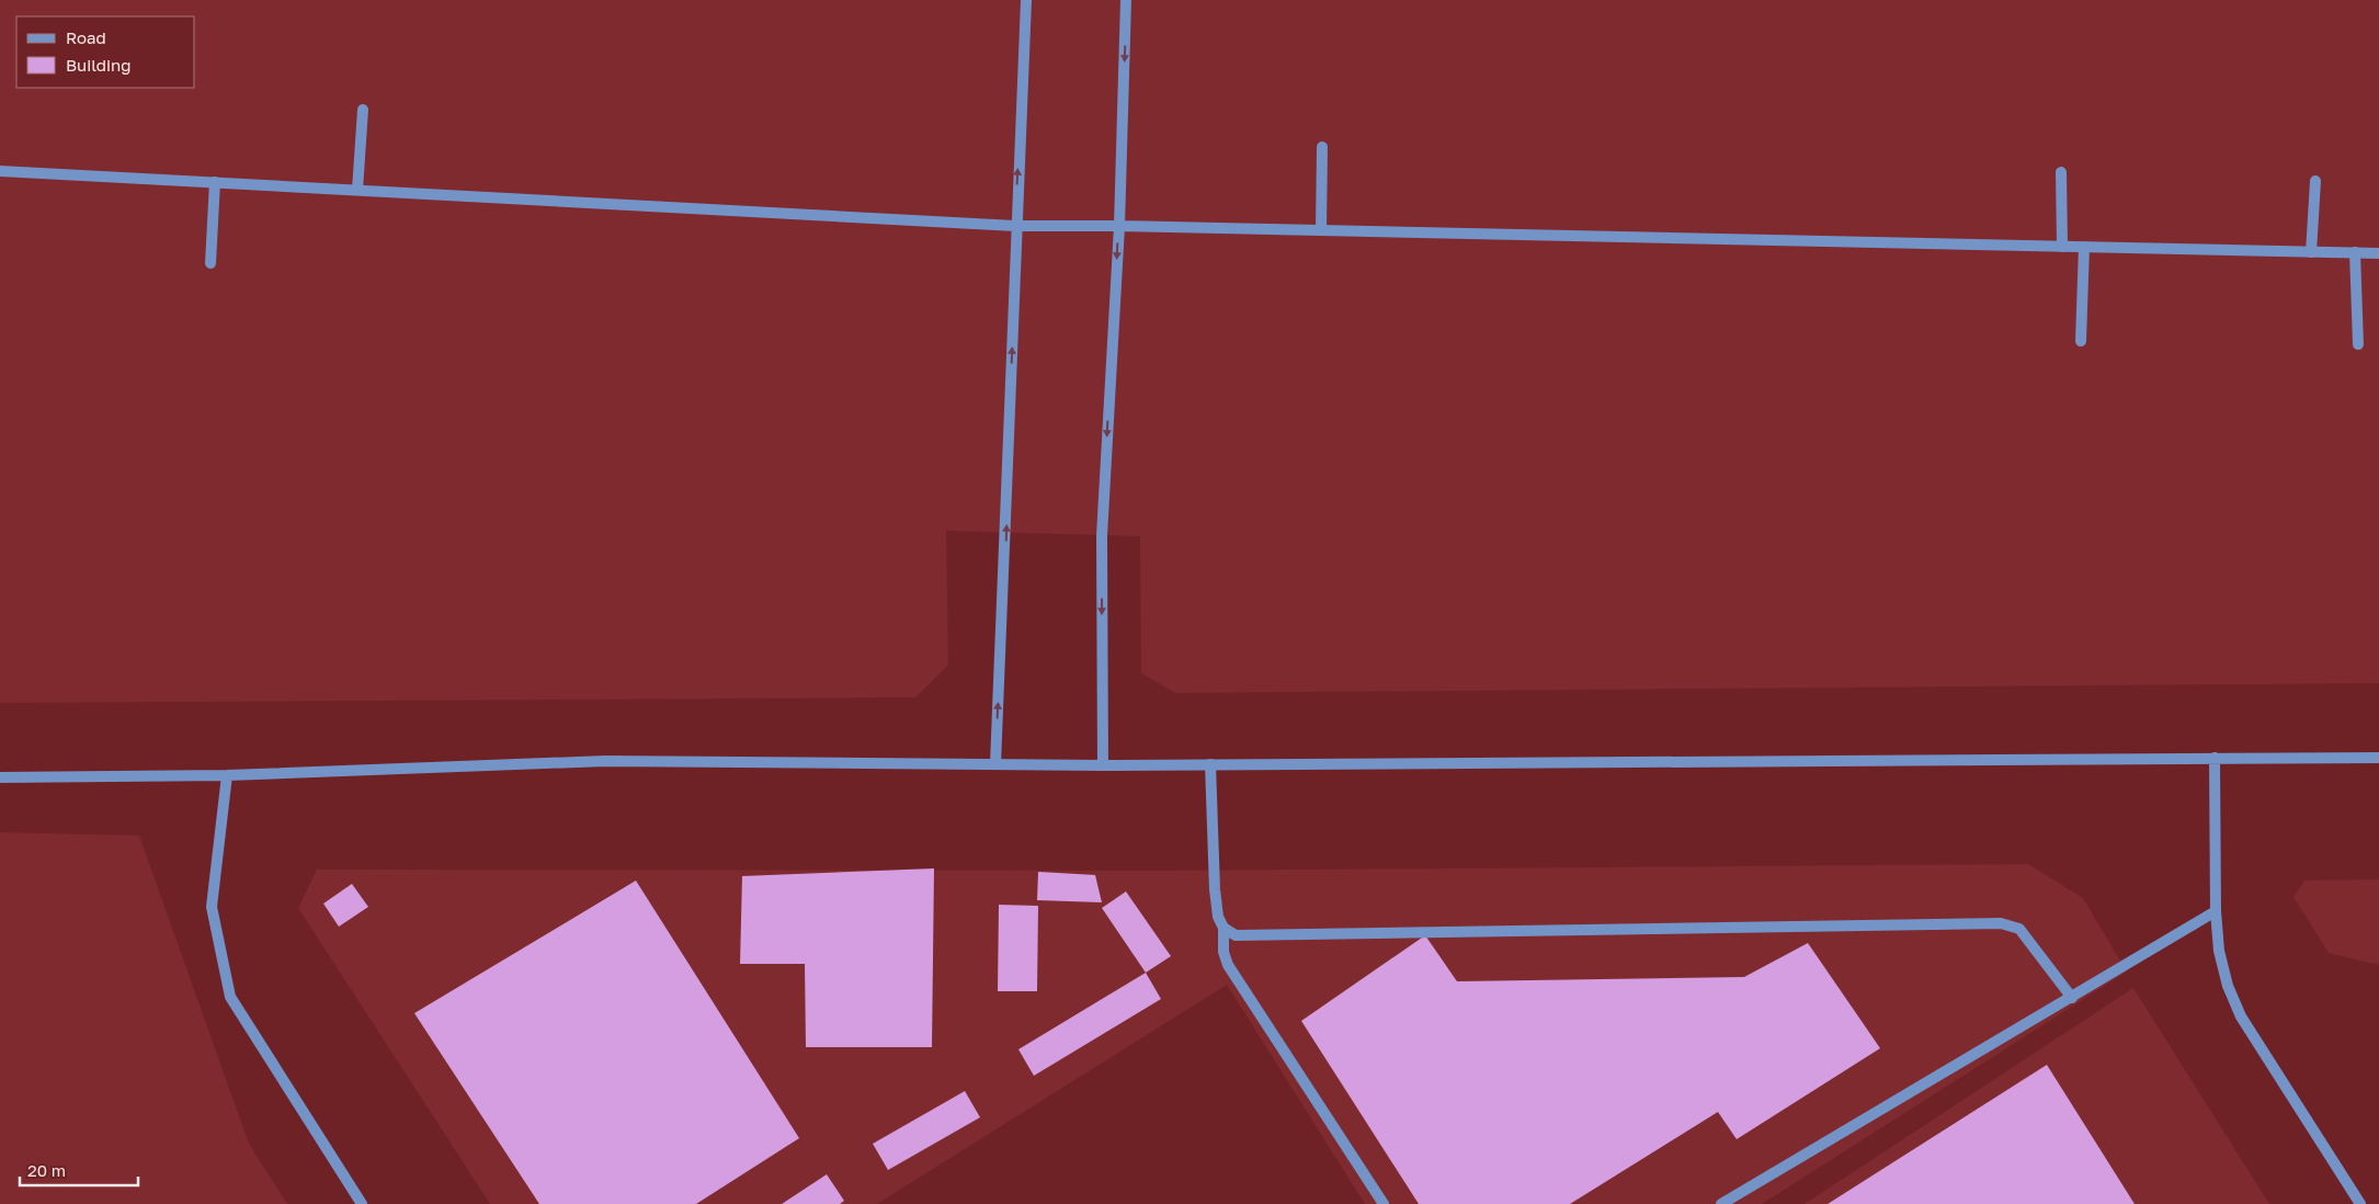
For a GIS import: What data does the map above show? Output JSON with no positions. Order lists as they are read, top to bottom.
{
  "legend": ["Road", "Building"],
  "scale_bar": "20 m"
}
